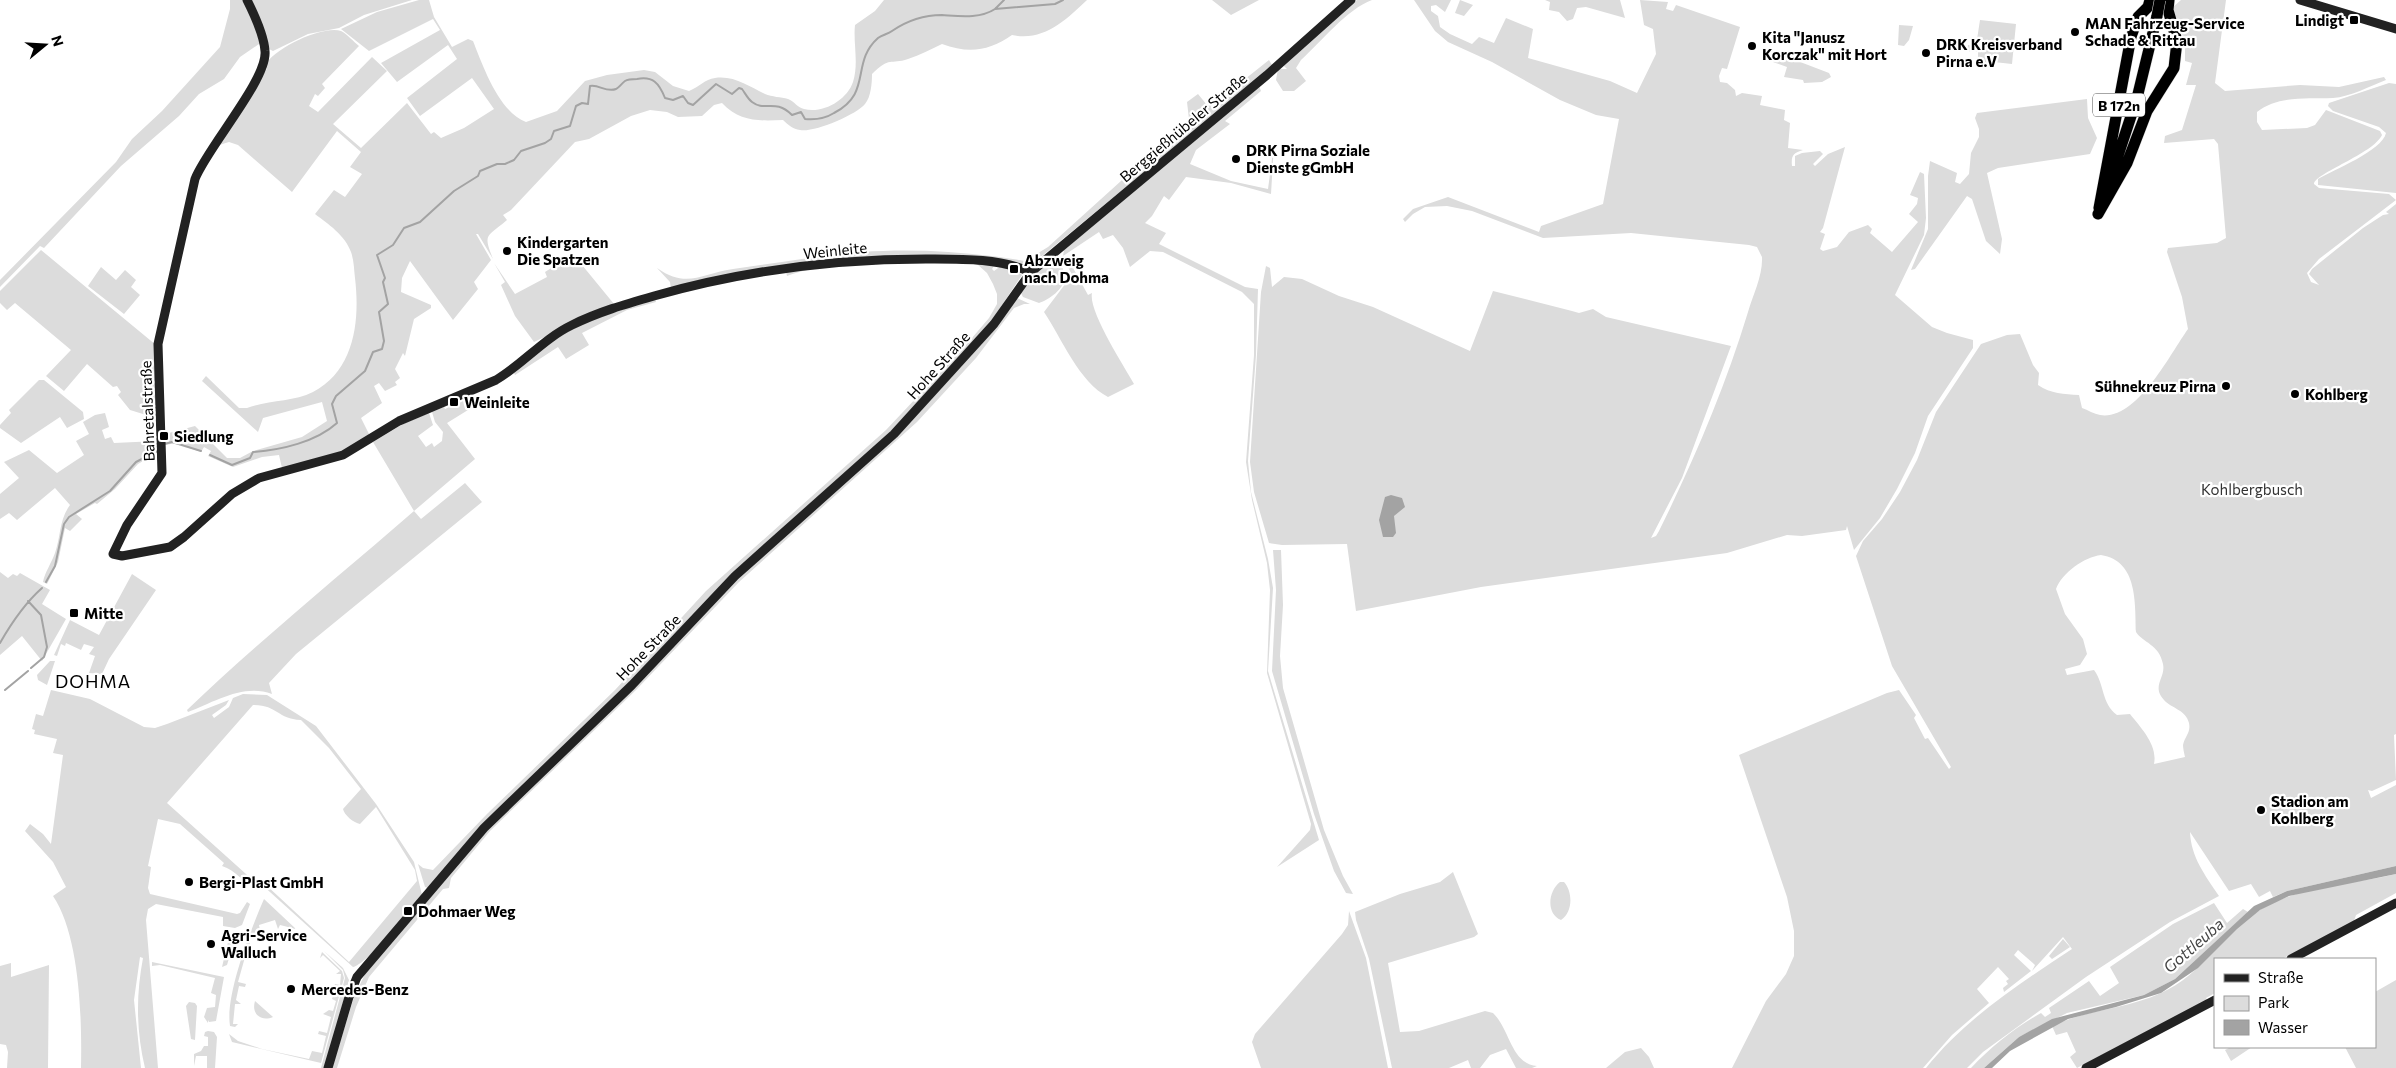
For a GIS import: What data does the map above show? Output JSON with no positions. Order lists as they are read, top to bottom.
{
  "streets": {
    "highway": ["B 172n"],
    "main road": [
      "Berggießhübeler Straße",
      "Weinleite",
      "Hohe Straße",
      "Bahretalstraße"
    ]
  },
  "crossings": [
    ["Berggießhübeler Straße", "Weinleite"],
    ["Berggießhübeler Straße", "Hohe Straße"],
    ["Weinleite", "Hohe Straße"],
    ["Weinleite", "Bahretalstraße"]
  ],
  "districts": ["DOHMA"],
  "water": ["Gottleuba"],
  "parks": ["Kohlbergbusch"],
  "places": {
    "transit": [
      "Lindigt",
      "Abzweig nach Dohma",
      "Weinleite",
      "Siedlung",
      "Mitte",
      "Dohmaer Weg"
    ],
    "other": [
      "MAN Fahrzeug-Service Schade & Rittau",
      "Kita \"Janusz Korczak\" mit Hort",
      "DRK Kreisverband Pirna e.V",
      "DRK Pirna Soziale Dienste gGmbH",
      "Kindergarten Die Spatzen",
      "Sühnekreuz Pirna",
      "Kohlberg",
      "Stadion am Kohlberg",
      "Bergi-Plast GmbH",
      "Agri-Service Walluch",
      "Mercedes-Benz"
    ]
  },
  "legend": ["Straße", "Park", "Wasser"],
  "north": "right"
}
